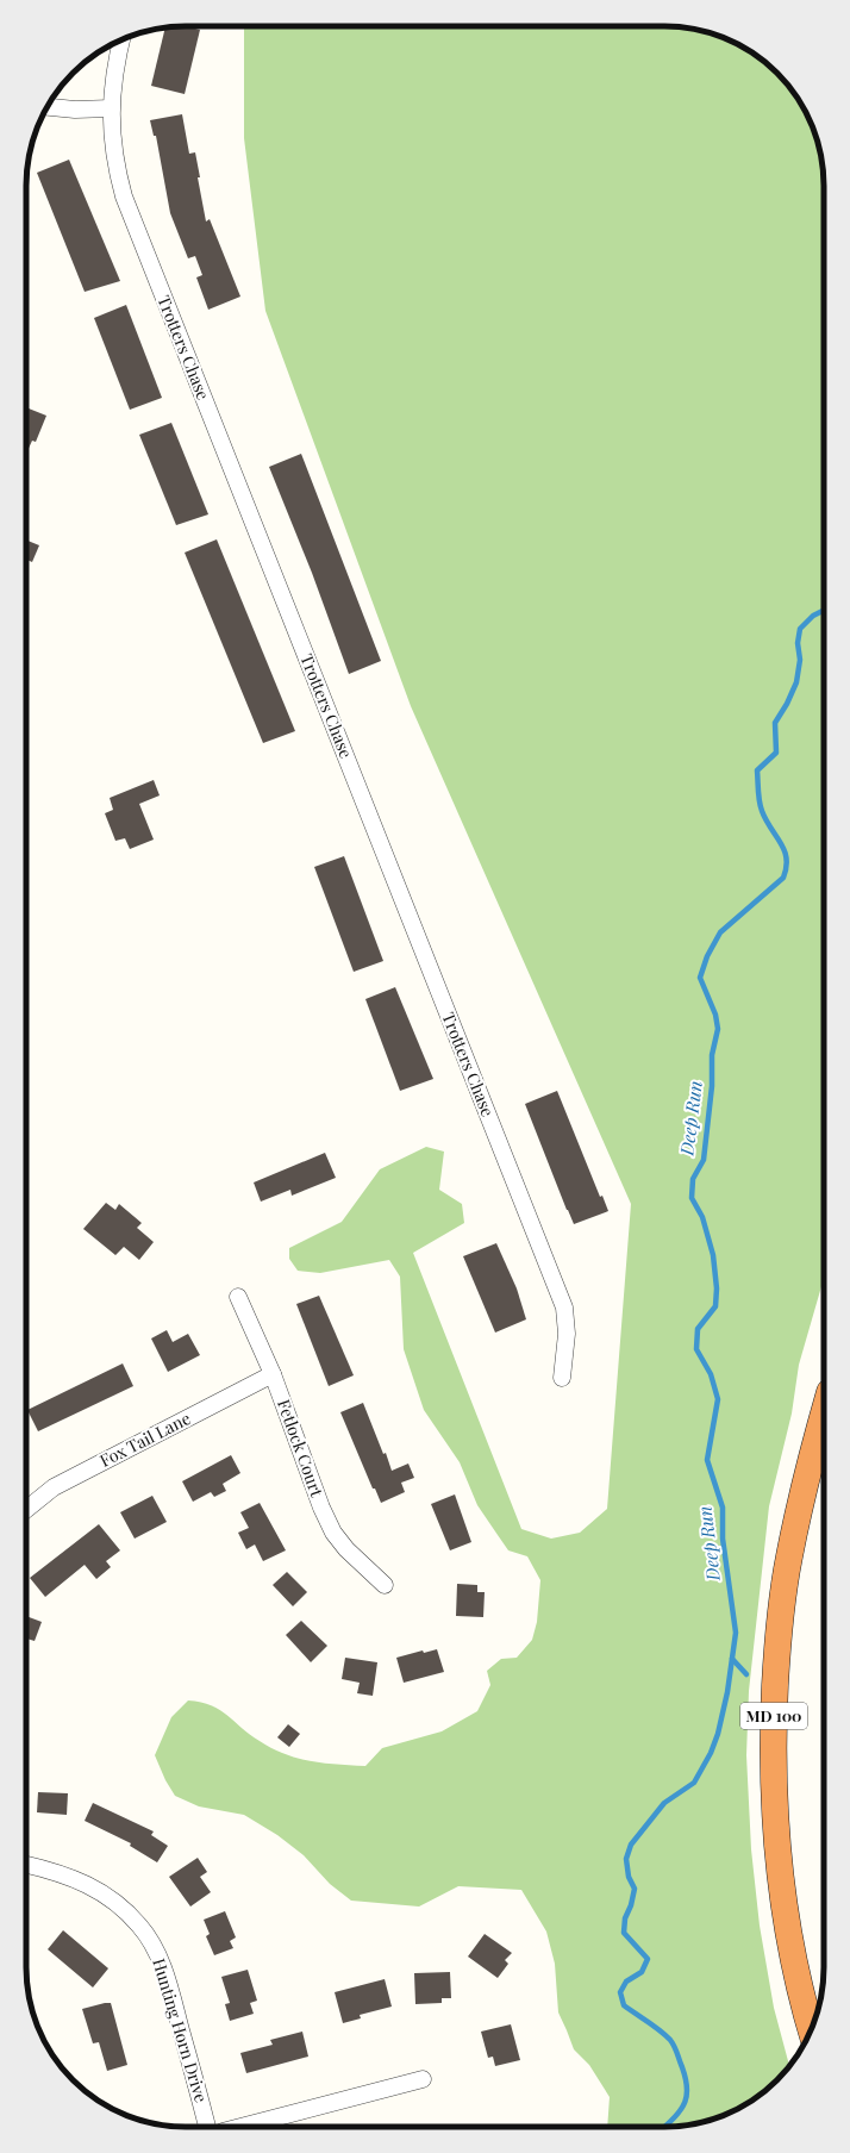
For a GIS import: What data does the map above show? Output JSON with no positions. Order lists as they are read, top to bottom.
{
  "streets": {
    "highway": ["MD 100"],
    "street": [
      "Trotters Chase",
      "Fox Tail Lane",
      "Fetlock Court",
      "Hunting Horn Drive"
    ]
  },
  "crossings": [
    ["Fox Tail Lane", "Fetlock Court"]
  ],
  "water": ["Deep Run"]
}
